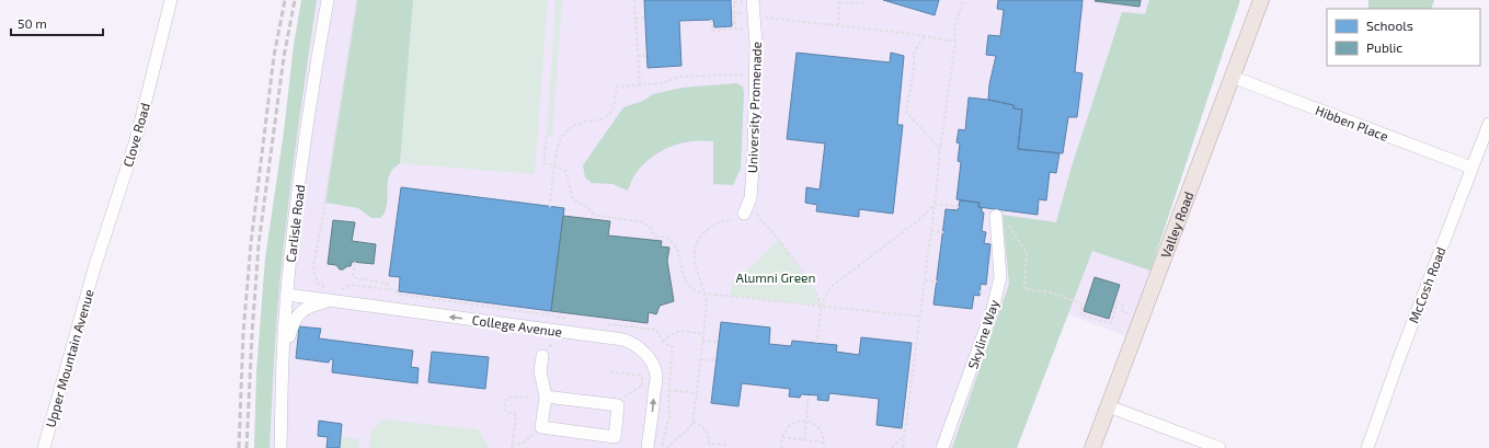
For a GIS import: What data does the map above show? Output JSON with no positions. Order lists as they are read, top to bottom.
{
  "streets": {
    "main road": ["Valley Road"],
    "street": [
      "University Promenade",
      "Hibben Place",
      "Clove Road",
      "Carlisle Road",
      "McCosh Road",
      "College Avenue",
      "Skyline Way",
      "Upper Mountain Avenue"
    ]
  },
  "crossings": [
    ["Hibben Place", "Valley Road"],
    ["Hibben Place", "McCosh Road"],
    ["Clove Road", "Upper Mountain Avenue"],
    ["Carlisle Road", "College Avenue"]
  ],
  "one_way": ["College Avenue"],
  "parks": ["Alumni Green"],
  "legend": ["Schools", "Public"],
  "scale_bar": "50 m"
}
